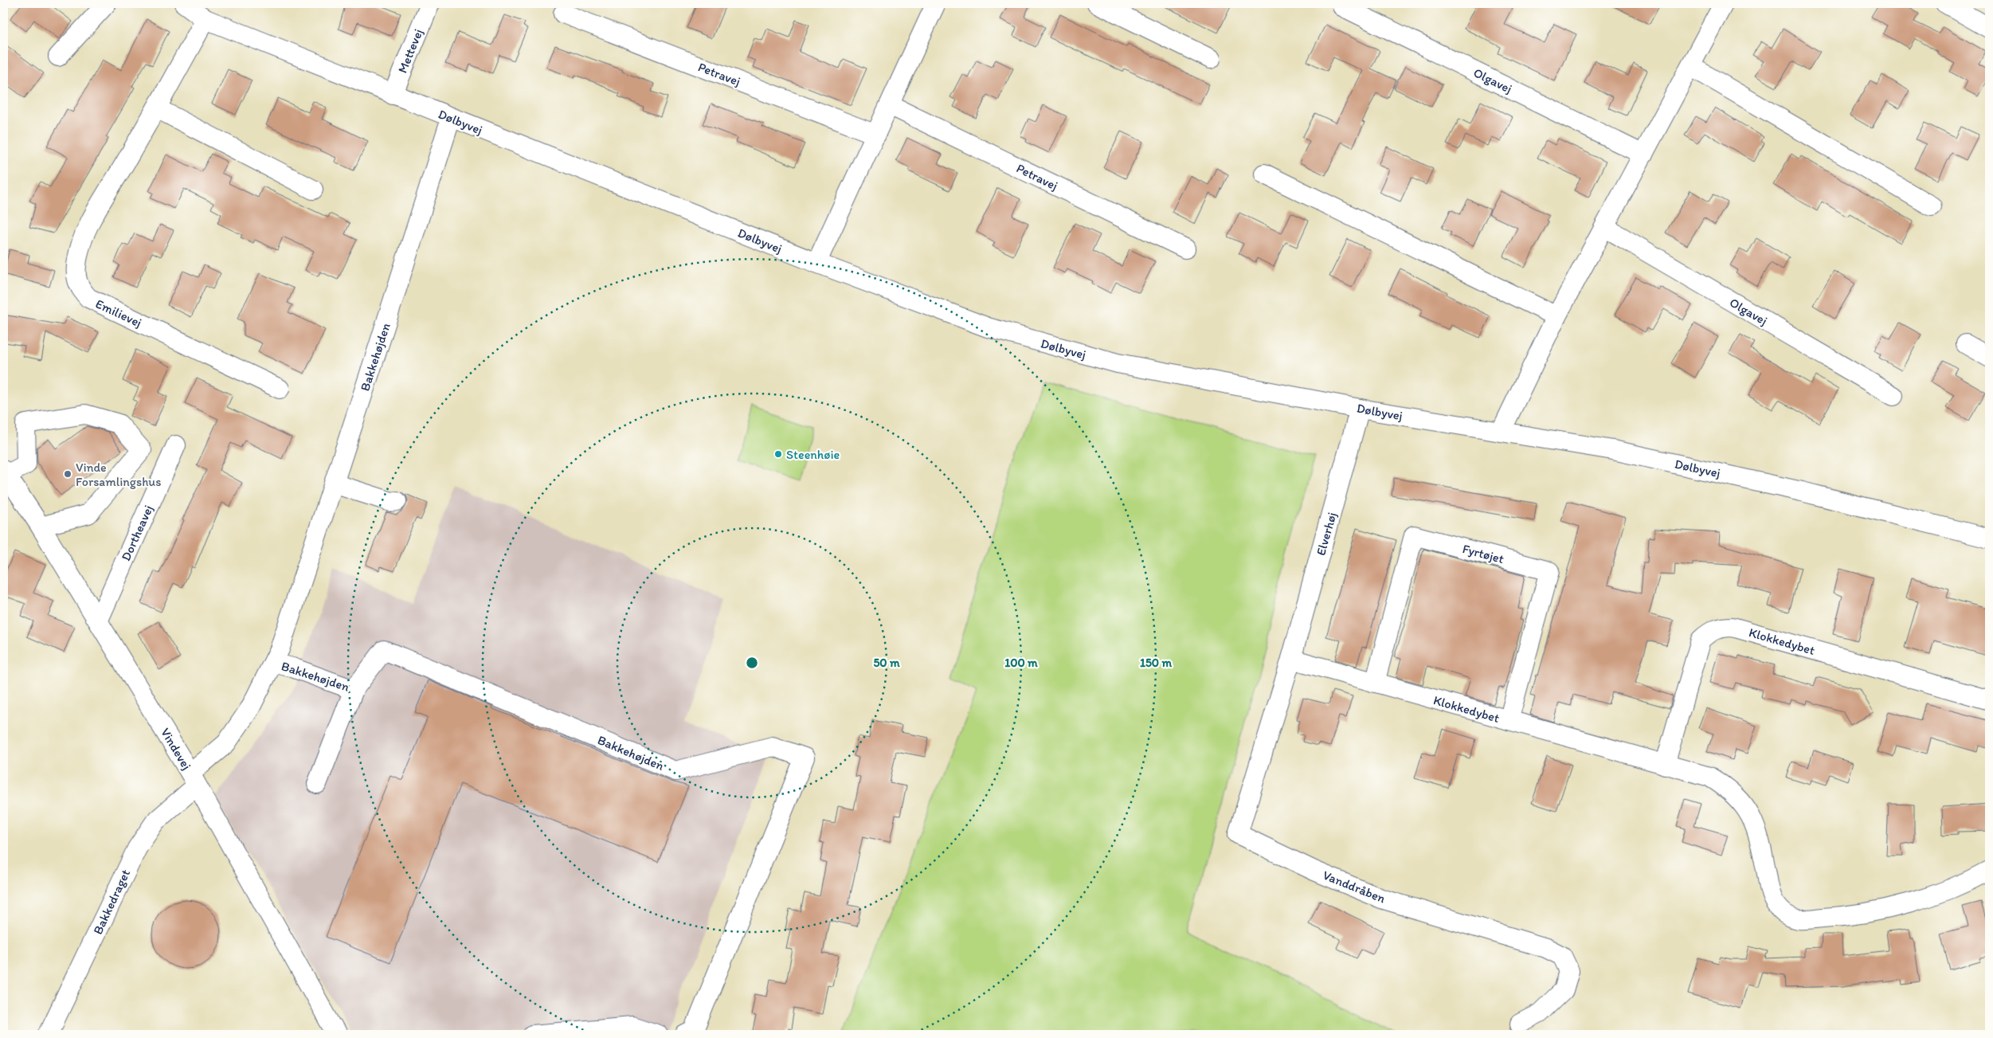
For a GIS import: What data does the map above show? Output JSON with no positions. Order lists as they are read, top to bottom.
{
  "streets": {
    "street": [
      "Mettevej",
      "Petravej",
      "Olgavej",
      "Dølbyvej",
      "Emilievej",
      "Bakkehøjden",
      "Dortheavej",
      "Elverhøj",
      "Fyrtøjet",
      "Klokkedybet",
      "Vindevej",
      "Vanddråben",
      "Bakkedraget"
    ]
  },
  "crossings": [
    ["Mettevej", "Dølbyvej"],
    ["Dølbyvej", "Emilievej"],
    ["Dølbyvej", "Bakkehøjden"],
    ["Dølbyvej", "Elverhøj"],
    ["Bakkehøjden", "Vindevej"],
    ["Bakkehøjden", "Bakkedraget"],
    ["Dortheavej", "Vindevej"],
    ["Elverhøj", "Klokkedybet"],
    ["Elverhøj", "Vanddråben"],
    ["Fyrtøjet", "Klokkedybet"],
    ["Klokkedybet", "Vanddråben"],
    ["Vindevej", "Bakkedraget"]
  ],
  "places": ["Steenhøie", "Vinde Forsamlingshus"],
  "rings": ["50 m", "100 m", "150 m"]
}
